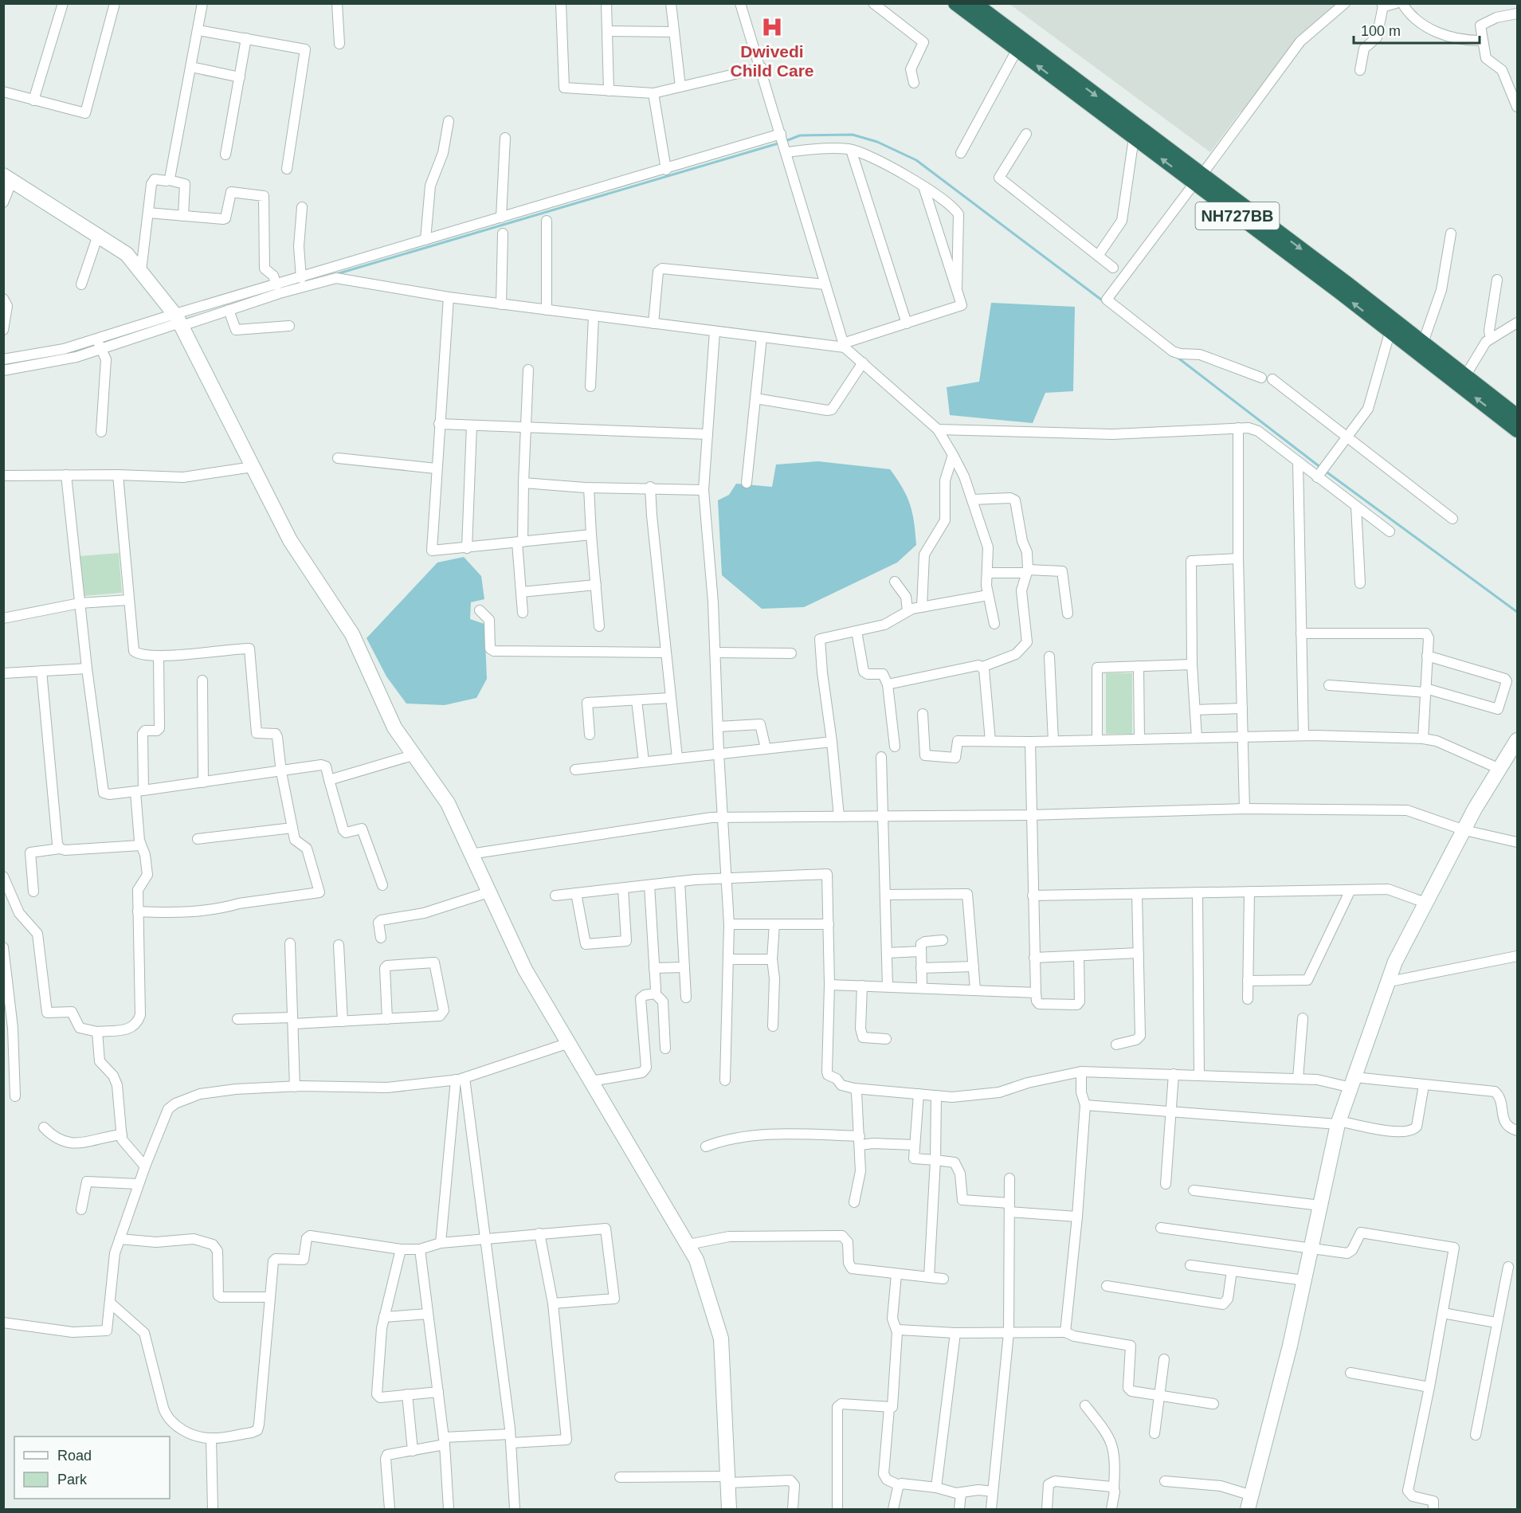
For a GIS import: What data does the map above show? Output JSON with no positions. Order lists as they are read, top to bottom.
{
  "streets": {
    "highway": ["NH727BB"]
  },
  "places": {
    "hospital": ["Dwivedi Child Care"]
  },
  "legend": ["Road", "Park"],
  "scale_bar": "100 m"
}
